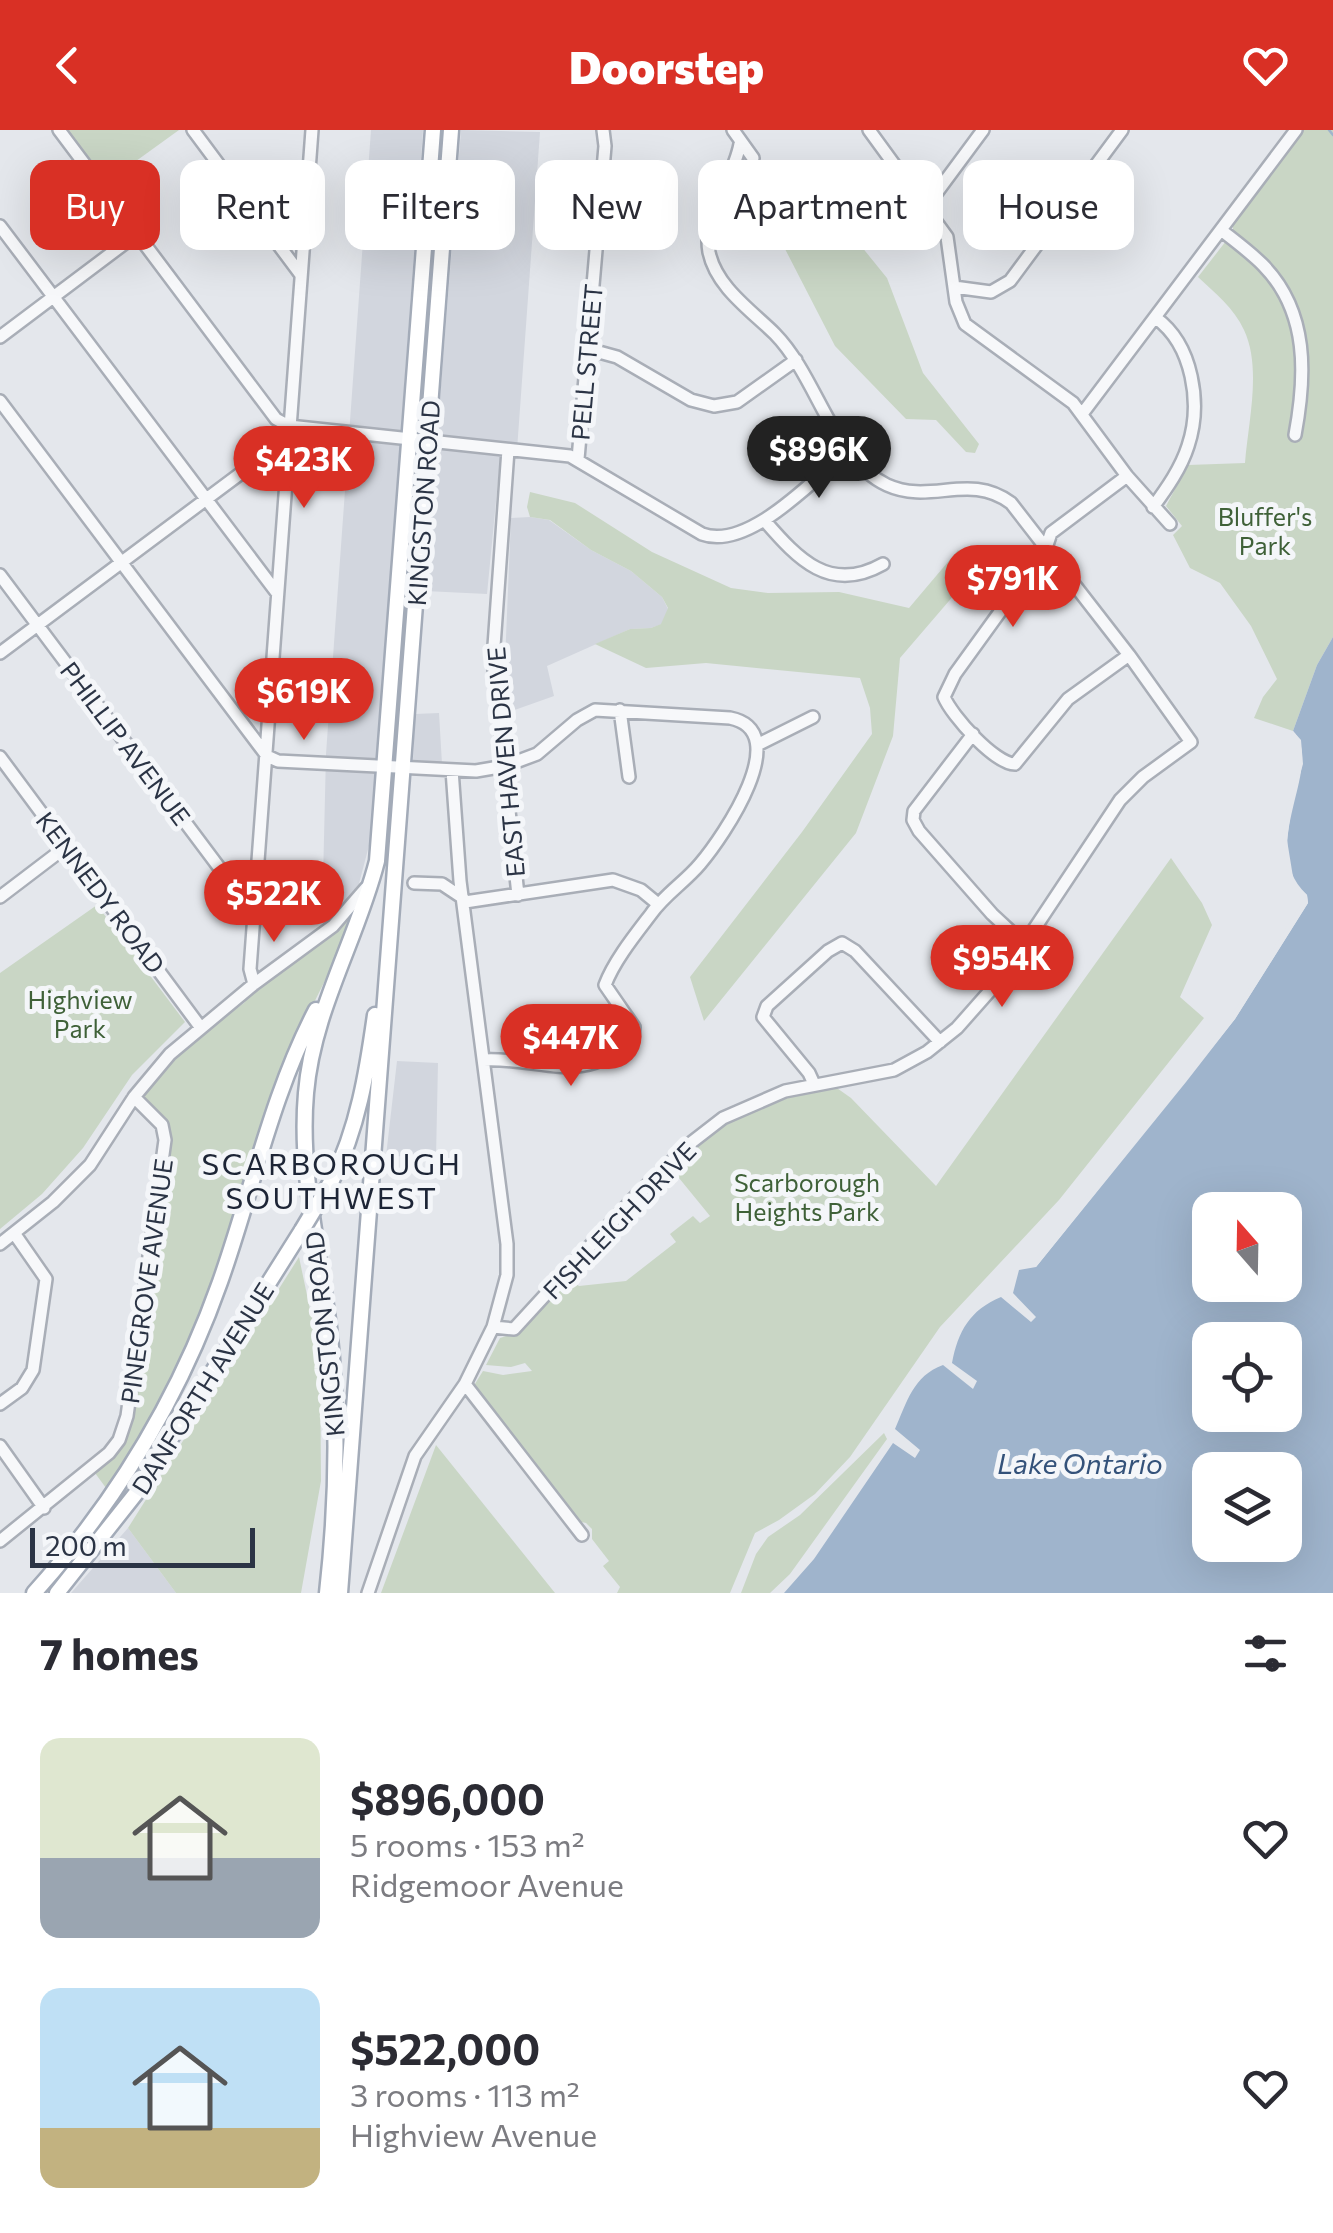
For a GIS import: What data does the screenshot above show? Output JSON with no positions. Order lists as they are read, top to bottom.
{
  "streets": {
    "main road": ["KINGSTON ROAD", "DANFORTH AVENUE"],
    "street": [
      "PELL STREET",
      "PHILLIP AVENUE",
      "EAST HAVEN DRIVE",
      "KENNEDY ROAD",
      "FISHLEIGH DRIVE",
      "PINEGROVE AVENUE"
    ]
  },
  "crossings": [
    ["KINGSTON ROAD", "DANFORTH AVENUE"]
  ],
  "districts": ["SCARBOROUGH SOUTHWEST"],
  "water": ["Lake Ontario"],
  "parks": ["Bluffer's Park", "Highview Park", "Scarborough Heights Park"],
  "scale_bar": "200 m",
  "north": "top",
  "page": {
    "header": "Doorstep",
    "chip": [
      "Buy",
      "Rent",
      "Filters",
      "New",
      "Apartment",
      "House"
    ],
    "price": [
      "$896K",
      "$423K",
      "$791K",
      "$619K",
      "$522K",
      "$954K",
      "$447K"
    ],
    "scale": "200 m",
    "heading": "7 homes",
    "list": [
      {
        "name": "$896,000",
        "note": "5 rooms · 153 m² · Ridgemoor Avenue"
      },
      {
        "name": "$522,000",
        "note": "3 rooms · 113 m² · Highview Avenue"
      }
    ]
  }
}
